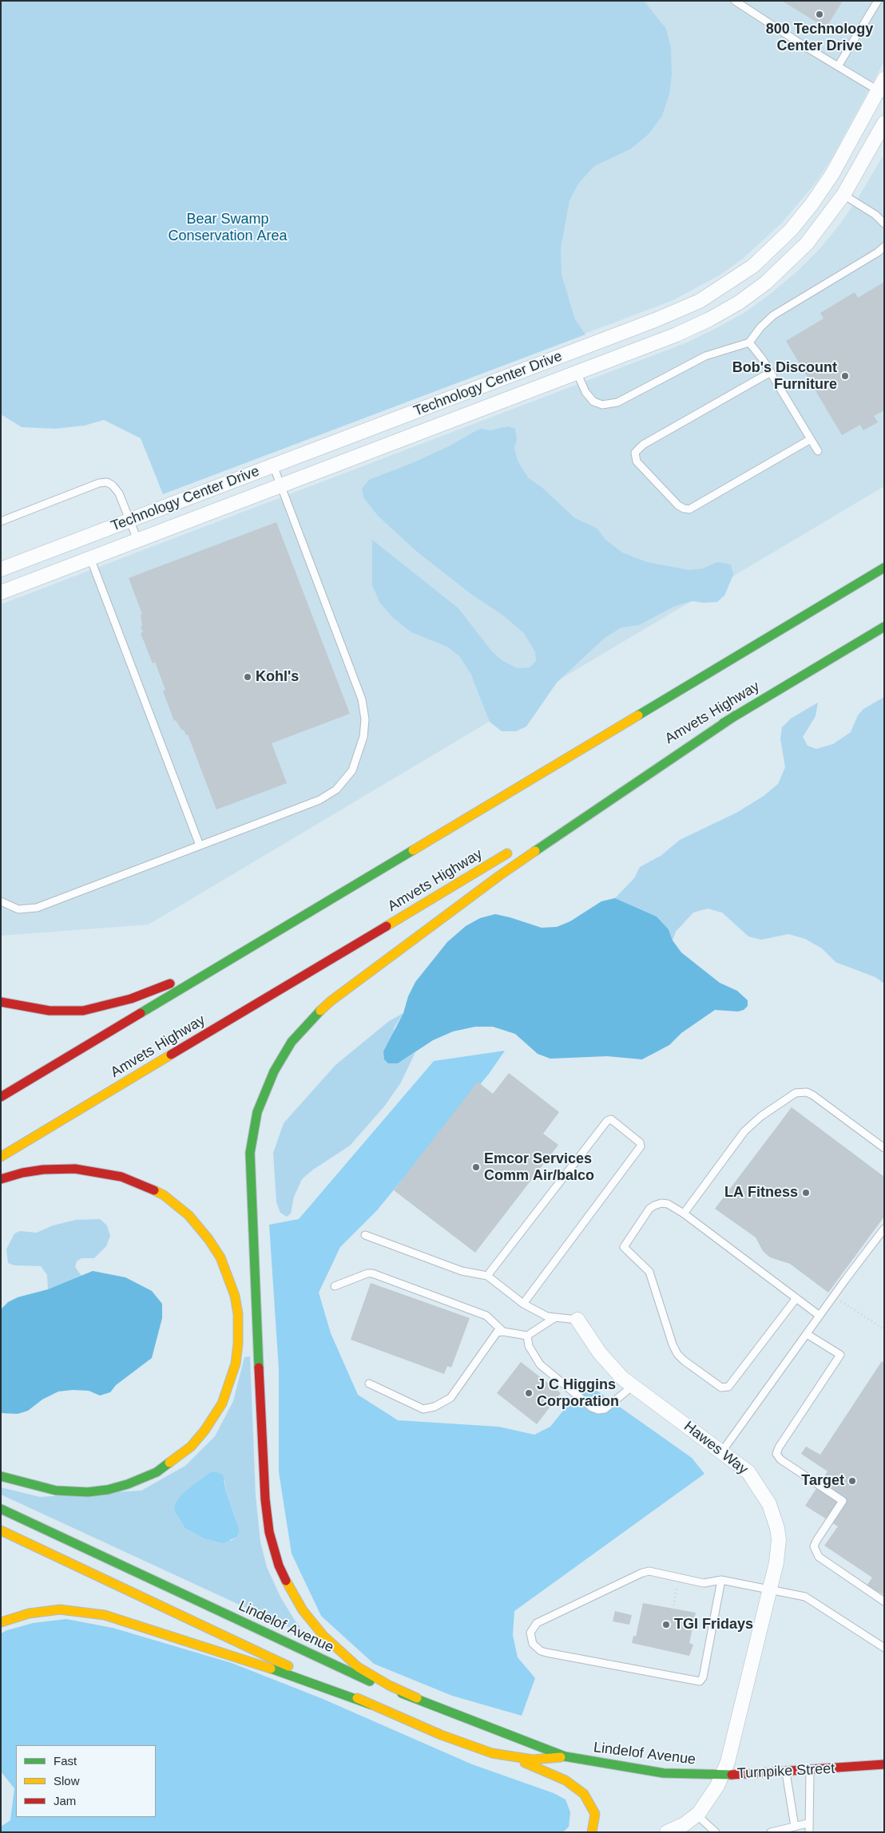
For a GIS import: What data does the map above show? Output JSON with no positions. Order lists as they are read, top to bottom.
{
  "streets": {
    "main road": ["Amvets Highway", "Lindelof Avenue", "Turnpike Street"],
    "street": ["Technology Center Drive", "Hawes Way"]
  },
  "crossings": [
    ["Hawes Way", "Lindelof Avenue"],
    ["Hawes Way", "Turnpike Street"],
    ["Lindelof Avenue", "Turnpike Street"]
  ],
  "parks": ["Bear Swamp Conservation Area"],
  "places": [
    "800 Technology Center Drive",
    "Bob's Discount Furniture",
    "Kohl's",
    "Emcor Services Comm Air/balco",
    "LA Fitness",
    "J C Higgins Corporation",
    "Target",
    "TGI Fridays"
  ],
  "legend": ["Fast", "Slow", "Jam"]
}
